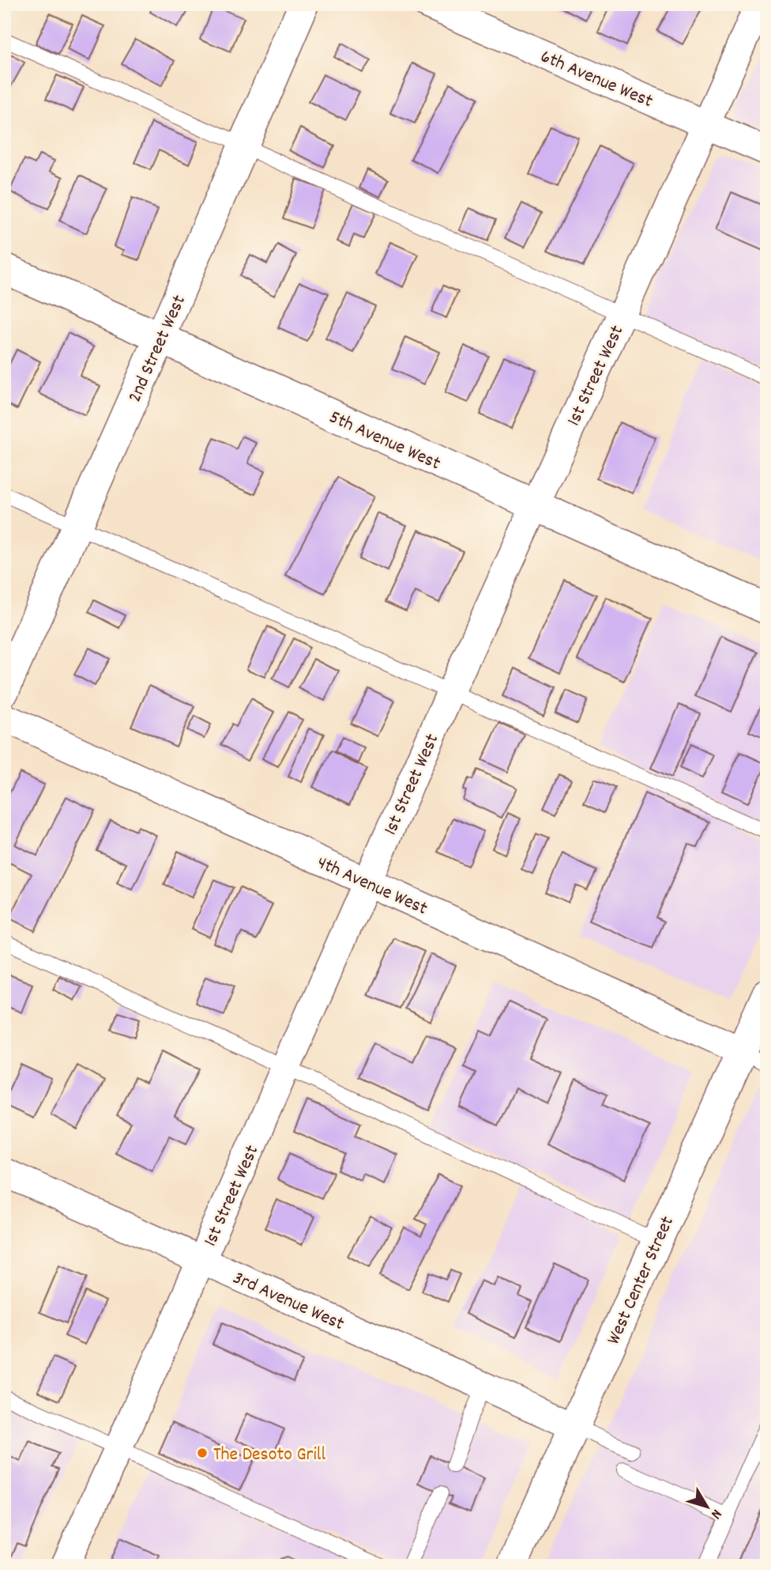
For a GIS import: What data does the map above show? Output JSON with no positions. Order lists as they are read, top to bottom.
{
  "streets": {
    "street": [
      "6th Avenue West",
      "2nd Street West",
      "1st Street West",
      "5th Avenue West",
      "4th Avenue West",
      "West Center Street",
      "3rd Avenue West"
    ]
  },
  "crossings": [
    ["6th Avenue West", "1st Street West"],
    ["2nd Street West", "5th Avenue West"],
    ["1st Street West", "5th Avenue West"],
    ["1st Street West", "4th Avenue West"],
    ["1st Street West", "3rd Avenue West"],
    ["4th Avenue West", "West Center Street"],
    ["West Center Street", "3rd Avenue West"]
  ],
  "places": ["The Desoto Grill"],
  "north": "bottom right"
}
